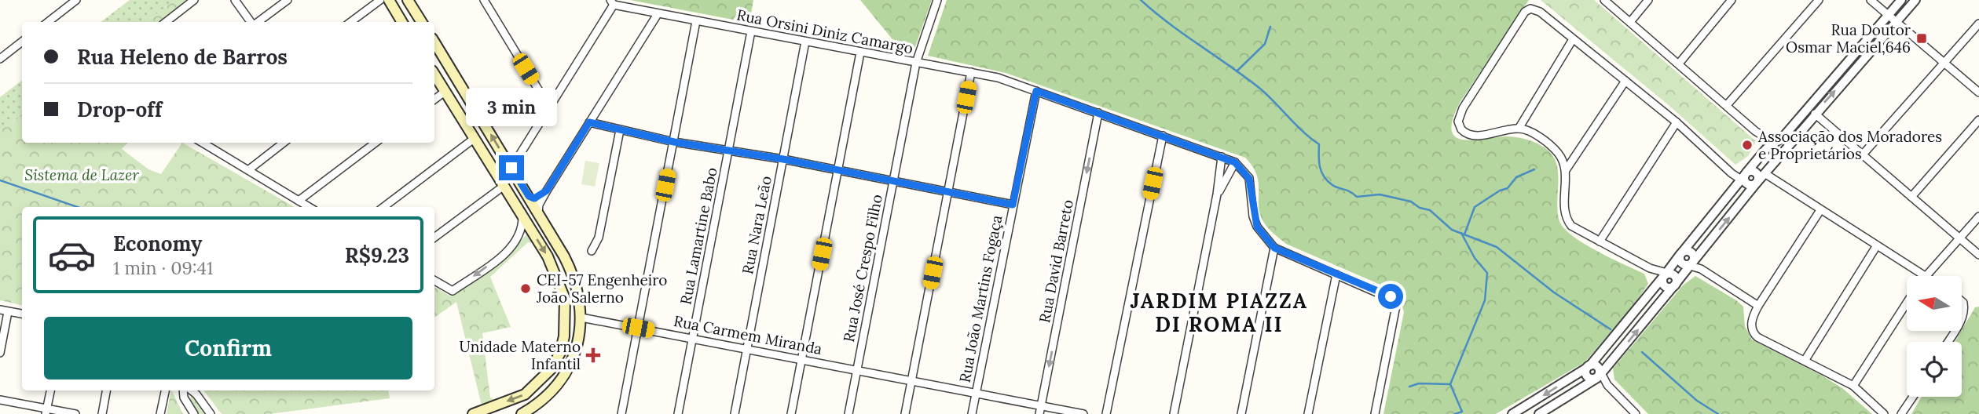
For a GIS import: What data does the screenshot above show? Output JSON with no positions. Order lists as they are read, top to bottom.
{
  "streets": {
    "street": [
      "Rua Orsini Diniz Camargo",
      "Rua Nara Leão",
      "Rua Lamartine Babo",
      "Rua David Barreto",
      "Rua José Crespo Filho",
      "Rua João Martins Fogaça",
      "Rua Carmem Miranda"
    ]
  },
  "crossings": [
    ["Rua Orsini Diniz Camargo", "Rua Nara Leão"],
    ["Rua Orsini Diniz Camargo", "Rua Lamartine Babo"],
    ["Rua Orsini Diniz Camargo", "Rua David Barreto"],
    ["Rua Orsini Diniz Camargo", "Rua José Crespo Filho"],
    ["Rua Orsini Diniz Camargo", "Rua João Martins Fogaça"],
    ["Rua Nara Leão", "Rua Carmem Miranda"],
    ["Rua Lamartine Babo", "Rua Carmem Miranda"],
    ["Rua David Barreto", "Rua Carmem Miranda"],
    ["Rua José Crespo Filho", "Rua Carmem Miranda"],
    ["Rua João Martins Fogaça", "Rua Carmem Miranda"]
  ],
  "one_way": ["Rua David Barreto"],
  "districts": ["JARDIM PIAZZA DI ROMA II"],
  "parks": ["Sistema de Lazer"],
  "places": {
    "transit": ["Rua Doutor Osmar Maciel,646"],
    "other": ["Associação dos Moradores e Proprietários", "CEI-57 Engenheiro João Salerno"],
    "health": ["Unidade Materno Infantil"]
  },
  "north": "left",
  "page": {
    "banner": ["Rua Heleno de Barros", "Drop-off"],
    "bubble": "3 min",
    "list": [
      {
        "name": "Economy",
        "note": "1 min · 09:41",
        "value": "R$9.23"
      }
    ],
    "buttons": "Confirm"
  }
}
